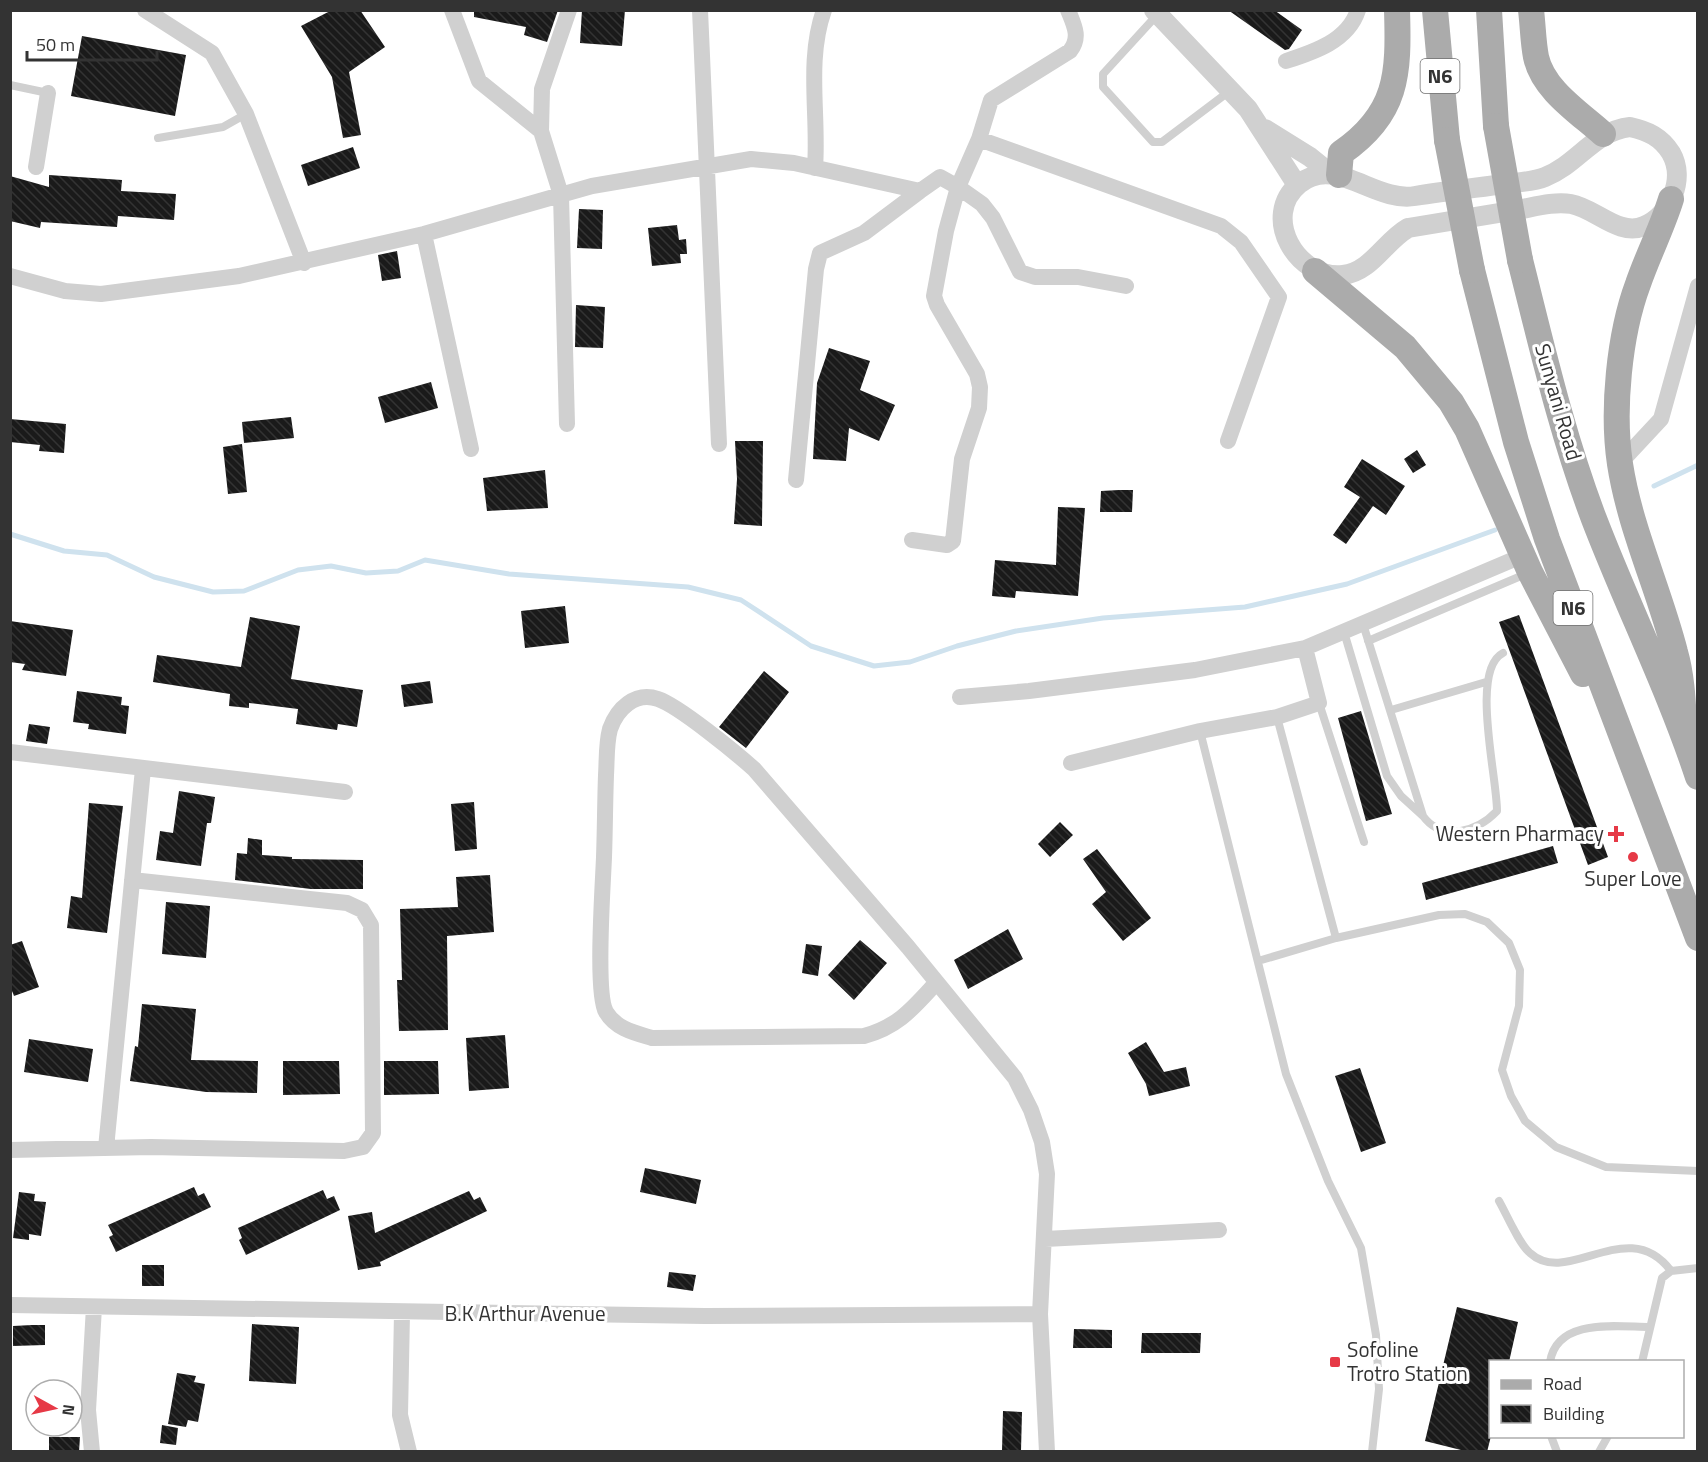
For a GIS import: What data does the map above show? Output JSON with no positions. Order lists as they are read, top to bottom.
{
  "streets": {
    "main road": ["N6", "Sunyani Road"],
    "street": ["B.K Arthur Avenue"]
  },
  "places": {
    "health": ["Western Pharmacy"],
    "other": ["Super Love"],
    "transit": ["Sofoline Trotro Station"]
  },
  "legend": ["Road", "Building"],
  "scale_bar": "50 m",
  "north": "right"
}
